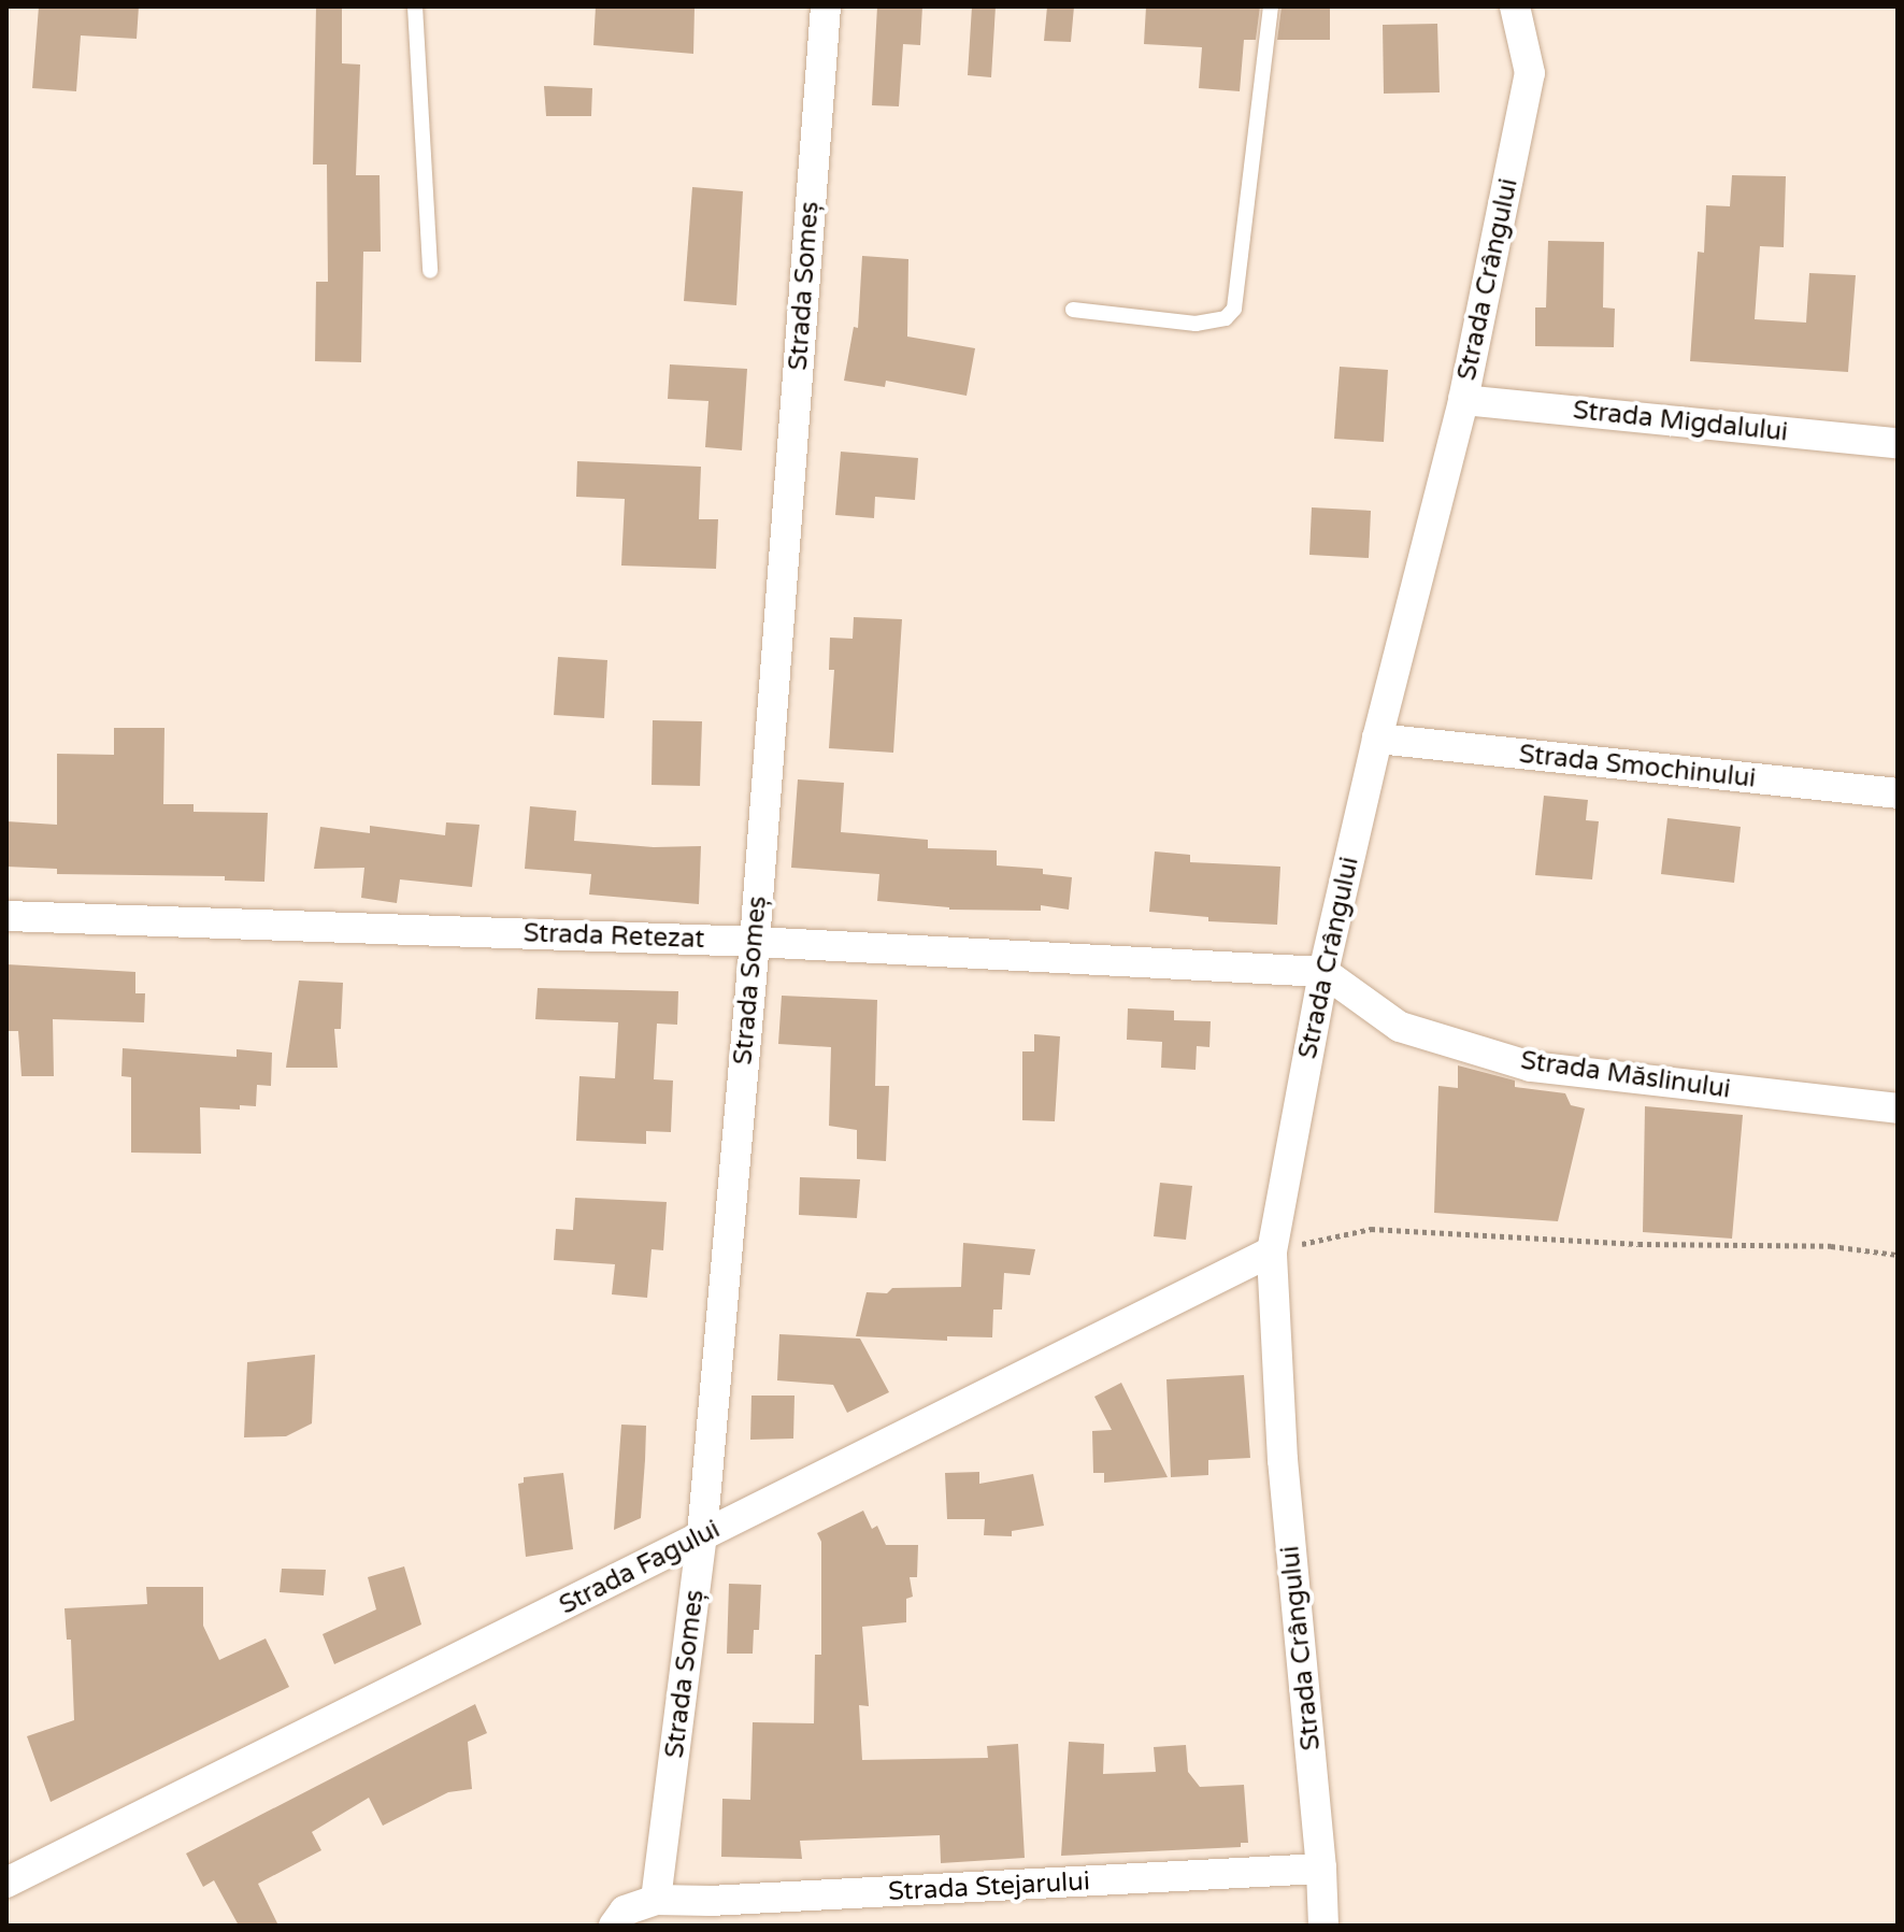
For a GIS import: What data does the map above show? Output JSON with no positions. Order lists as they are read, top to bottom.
{
  "streets": {
    "street": [
      "Strada Crângului",
      "Strada Someș",
      "Strada Migdalului",
      "Strada Smochinului",
      "Strada Retezat",
      "Strada Măslinului",
      "Strada Fagului",
      "Strada Stejarului"
    ]
  },
  "crossings": [
    ["Strada Crângului", "Strada Migdalului"],
    ["Strada Crângului", "Strada Smochinului"],
    ["Strada Crângului", "Strada Retezat"],
    ["Strada Crângului", "Strada Măslinului"],
    ["Strada Crângului", "Strada Fagului"],
    ["Strada Crângului", "Strada Stejarului"],
    ["Strada Someș", "Strada Retezat"],
    ["Strada Someș", "Strada Fagului"],
    ["Strada Someș", "Strada Stejarului"],
    ["Strada Retezat", "Strada Măslinului"]
  ]
}
